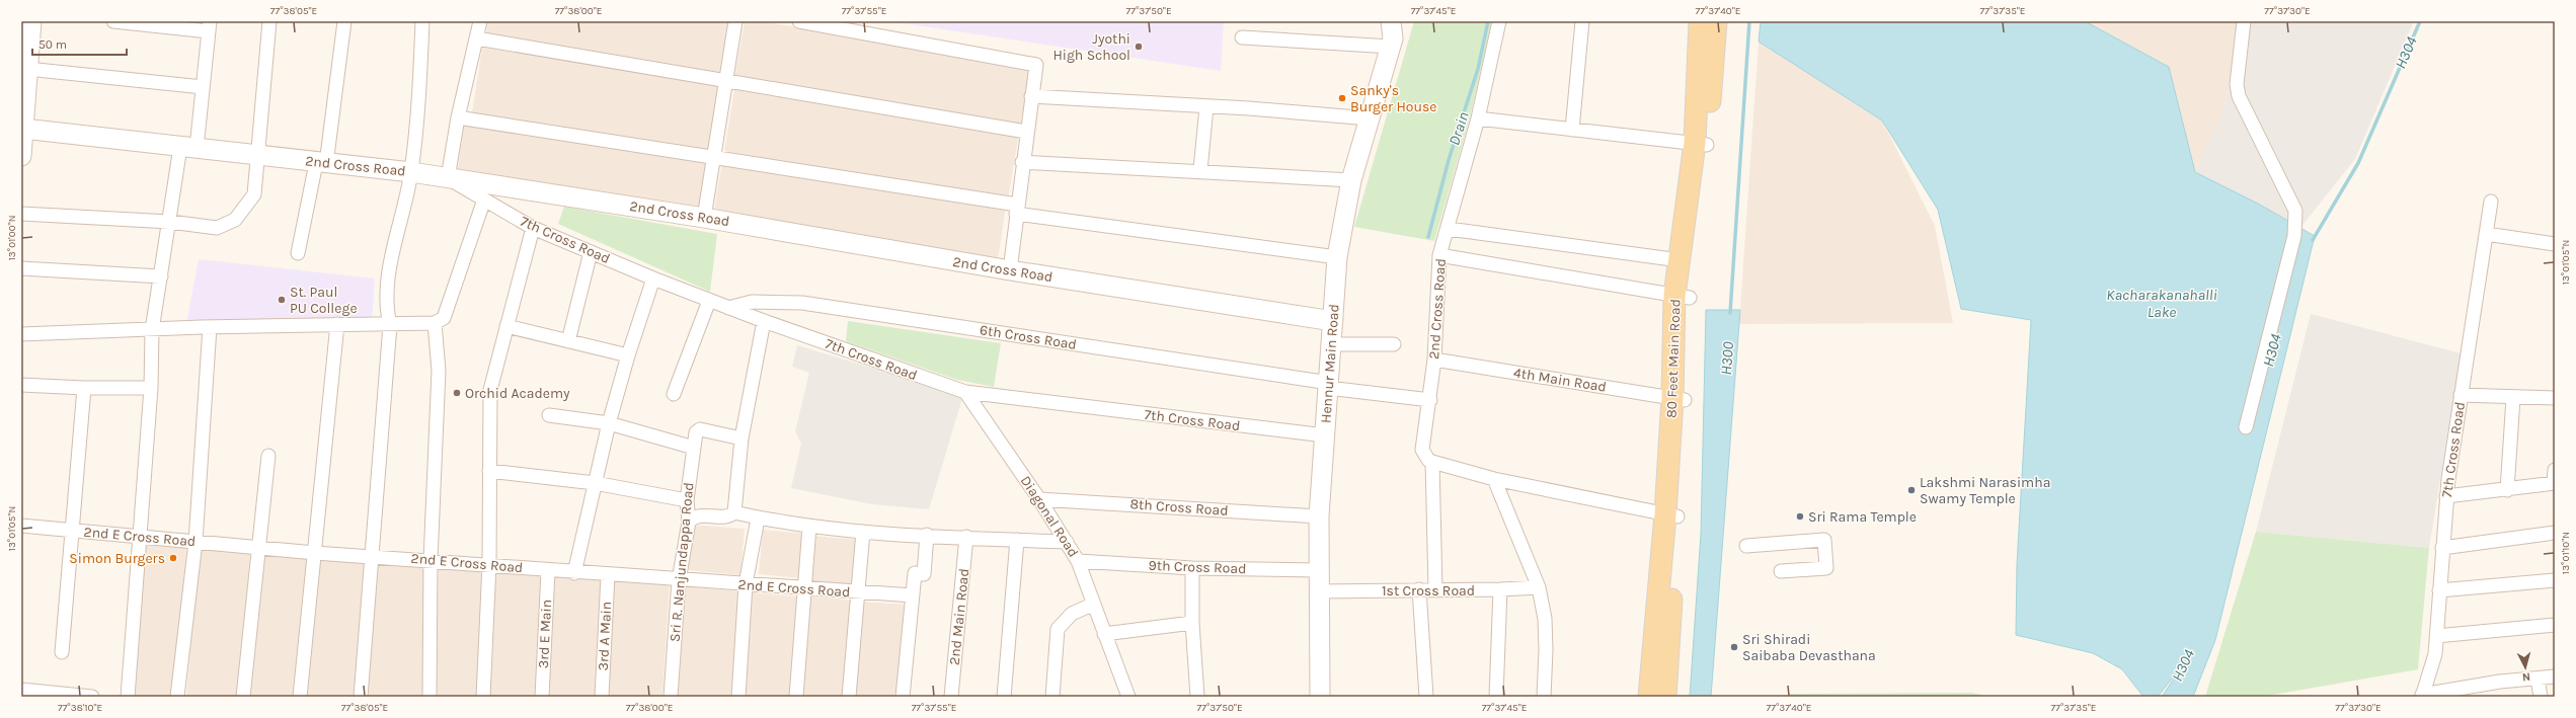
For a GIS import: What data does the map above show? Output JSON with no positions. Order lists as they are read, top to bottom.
{
  "streets": {
    "main road": ["80 Feet Main Road"],
    "street": [
      "2nd Cross Road",
      "7th Cross Road",
      "6th Cross Road",
      "Hennur Main Road",
      "4th Main Road",
      "8th Cross Road",
      "Diagonal Road",
      "2nd E Cross Road",
      "Sri R. Nanjundappa Road",
      "9th Cross Road",
      "1st Cross Road",
      "2nd Main Road",
      "3rd E Main",
      "3rd A Main"
    ]
  },
  "crossings": [
    ["2nd Cross Road", "7th Cross Road"],
    ["2nd Cross Road", "6th Cross Road"],
    ["2nd Cross Road", "Hennur Main Road"],
    ["2nd Cross Road", "4th Main Road"],
    ["7th Cross Road", "6th Cross Road"],
    ["7th Cross Road", "Hennur Main Road"],
    ["7th Cross Road", "Diagonal Road"],
    ["6th Cross Road", "Hennur Main Road"],
    ["80 Feet Main Road", "4th Main Road"],
    ["Hennur Main Road", "8th Cross Road"],
    ["Hennur Main Road", "9th Cross Road"],
    ["Hennur Main Road", "1st Cross Road"],
    ["8th Cross Road", "Diagonal Road"],
    ["Diagonal Road", "9th Cross Road"],
    ["2nd E Cross Road", "Sri R. Nanjundappa Road"],
    ["2nd E Cross Road", "3rd E Main"],
    ["2nd E Cross Road", "3rd A Main"]
  ],
  "water": [
    "H304",
    "Drain",
    "Kacharakanahalli Lake",
    "H300"
  ],
  "places": [
    "Jyothi High School",
    "Sanky's Burger House",
    "St. Paul PU College",
    "Orchid Academy",
    "Lakshmi Narasimha Swamy Temple",
    "Sri Rama Temple",
    "Simon Burgers",
    "Sri Shiradi Saibaba Devasthana"
  ],
  "scale_bar": "50 m",
  "north": "bottom",
  "coordinates": [
    "77°38'05\"E",
    "77°38'00\"E",
    "77°37'55\"E",
    "77°37'50\"E",
    "77°37'45\"E",
    "77°37'40\"E",
    "77°37'35\"E",
    "77°37'30\"E",
    "13°01'00\"N",
    "13°01'05\"N",
    "13°01'10\"N",
    "77°38'10\"E"
  ]
}
